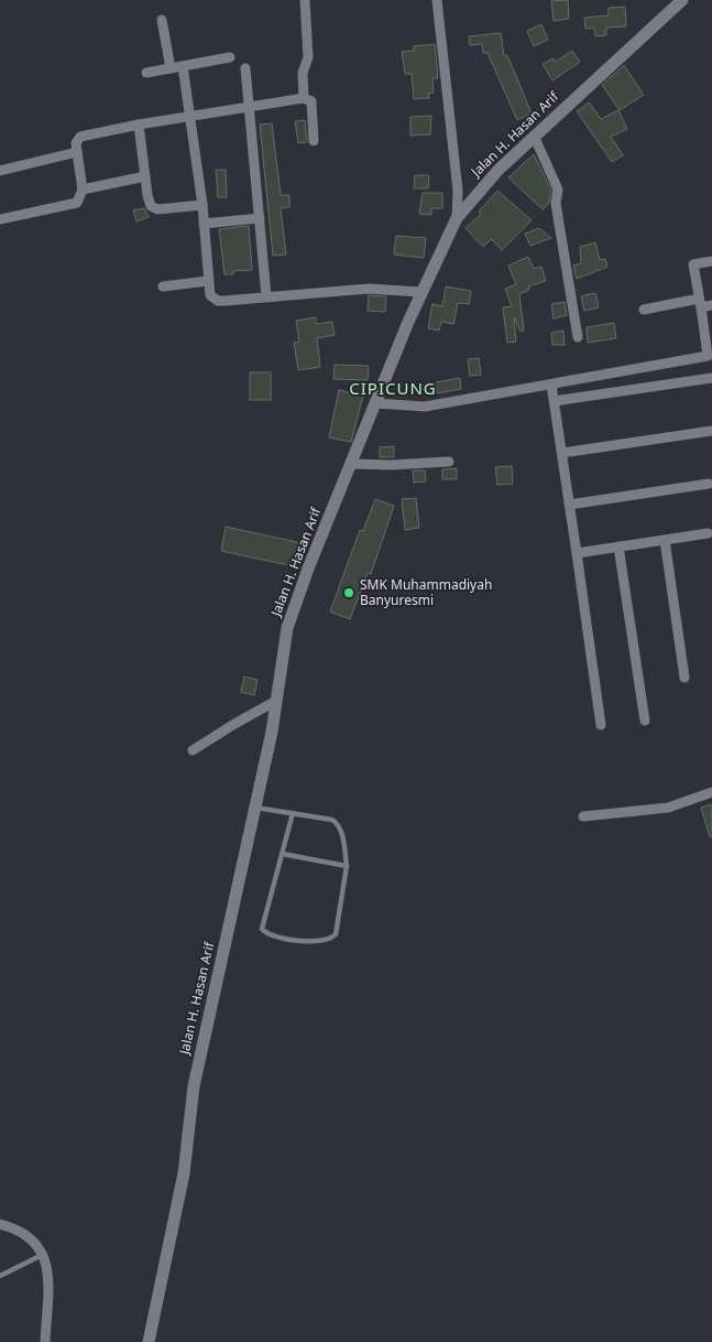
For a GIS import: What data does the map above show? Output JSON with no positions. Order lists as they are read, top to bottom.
{
  "streets": {
    "main road": ["Jalan H. Hasan Arif"]
  },
  "districts": ["CIPICUNG"],
  "places": ["SMK Muhammadiyah Banyuresmi"]
}
